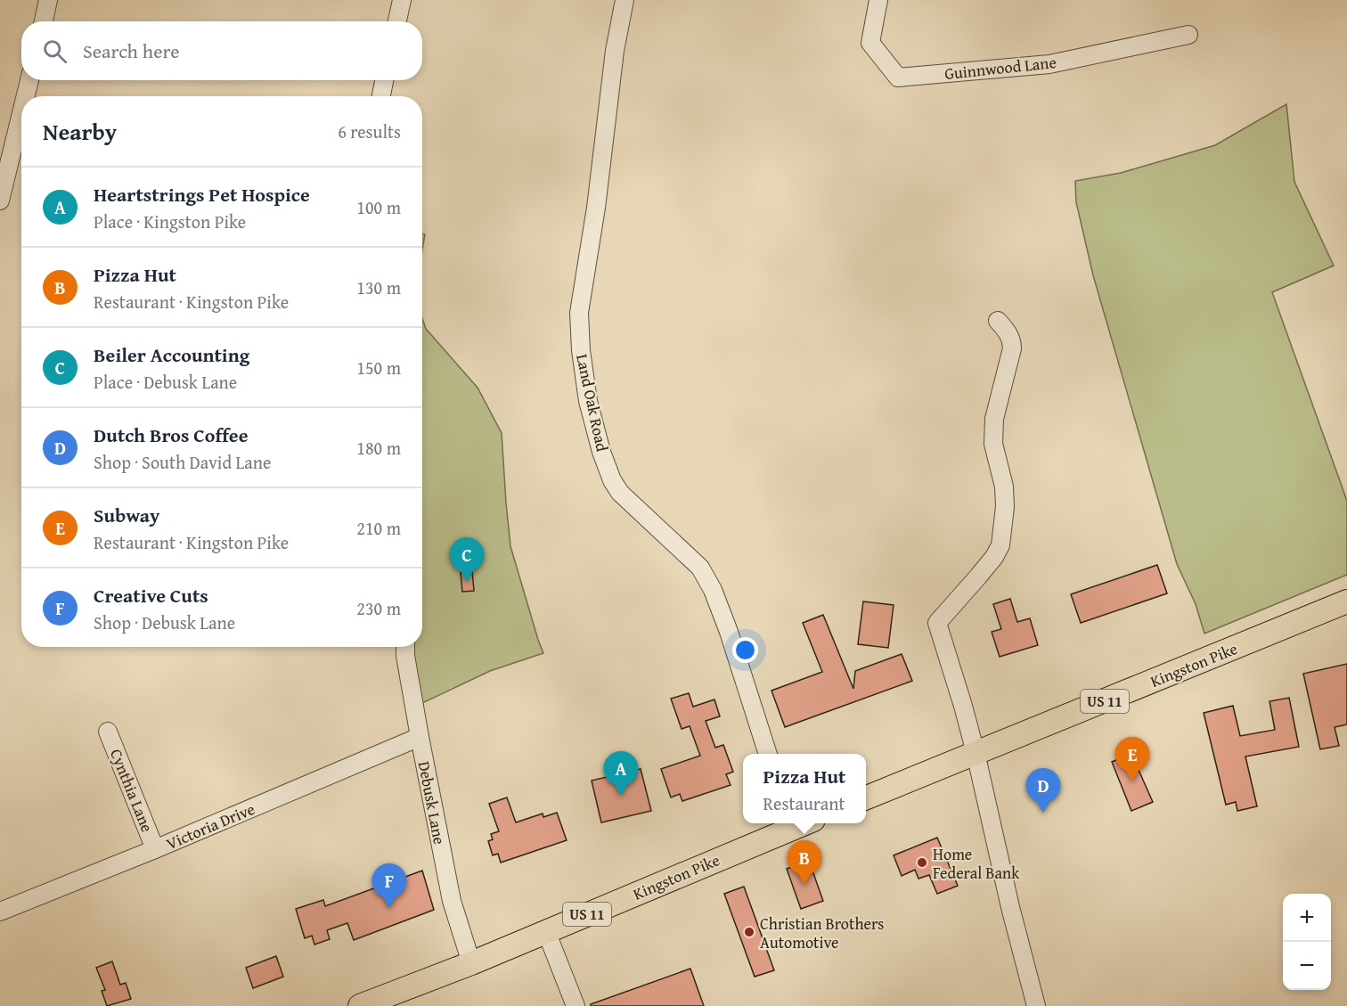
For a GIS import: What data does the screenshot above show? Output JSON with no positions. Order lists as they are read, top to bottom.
{
  "streets": {
    "main road": ["Kingston Pike", "US 11"],
    "street": [
      "Guinnwood Lane",
      "Land Oak Road",
      "Cynthia Lane",
      "Debusk Lane",
      "Victoria Drive"
    ]
  },
  "crossings": [
    ["Kingston Pike", "Debusk Lane"],
    ["Cynthia Lane", "Victoria Drive"],
    ["Debusk Lane", "Victoria Drive"]
  ],
  "places": ["Home Federal Bank", "Christian Brothers Automotive"],
  "page": {
    "search": "Search here",
    "heading": ["Nearby", "6 results"],
    "list": [
      {
        "mark": "A",
        "name": "Heartstrings Pet Hospice",
        "note": "Place · Kingston Pike",
        "value": "100 m"
      },
      {
        "mark": "B",
        "name": "Pizza Hut",
        "note": "Restaurant · Kingston Pike",
        "value": "130 m"
      },
      {
        "mark": "C",
        "name": "Beiler Accounting",
        "note": "Place · Debusk Lane",
        "value": "150 m"
      },
      {
        "mark": "D",
        "name": "Dutch Bros Coffee",
        "note": "Shop · South David Lane",
        "value": "180 m"
      },
      {
        "mark": "E",
        "name": "Subway",
        "note": "Restaurant · Kingston Pike",
        "value": "210 m"
      },
      {
        "mark": "F",
        "name": "Creative Cuts",
        "note": "Shop · Debusk Lane",
        "value": "230 m"
      }
    ],
    "pins": [
      "C",
      "E",
      "A",
      "D",
      "B",
      "F"
    ],
    "popup": ["Pizza Hut", "Restaurant"],
    "map_buttons": ["+", "−"]
  }
}
